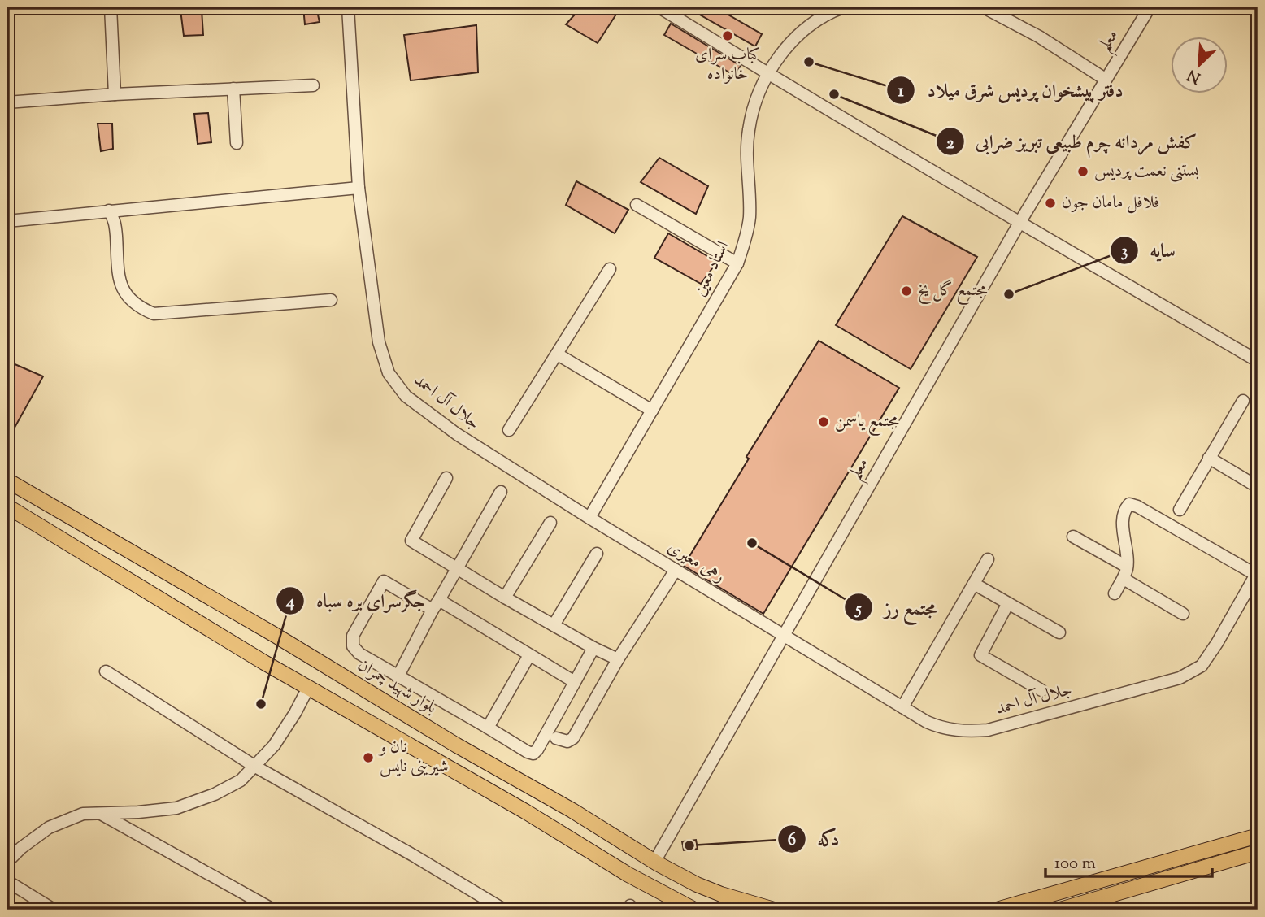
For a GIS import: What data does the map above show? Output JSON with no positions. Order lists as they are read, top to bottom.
{
  "streets": {
    "main road": ["بلوار شهید چمران"],
    "street": [
      "معلم",
      "استاد معین",
      "جلال آل احمد",
      "رهی معیری"
    ]
  },
  "crossings": [
    ["معلم", "جلال آل احمد"],
    ["معلم", "رهی معیری"],
    ["معلم", "بلوار شهید چمران"],
    ["استاد معین", "جلال آل احمد"],
    ["استاد معین", "رهی معیری"],
    ["جلال آل احمد", "رهی معیری"]
  ],
  "places": [
    "کباب سرای خانواده",
    "دفتر پیشخوان پردیس شرق میلاد",
    "کفش مردانه چرم طبیعی تبریز ضرابی",
    "بستنی نعمت پردیس",
    "فلافل مامان جون",
    "مجتمع گل یخ",
    "سایه",
    "مجتمع یاسمن",
    "مجتمع رز",
    "جگرسرای بره سباه",
    "نان و شیرینی نایس",
    "دکه"
  ],
  "scale_bar": "100 m",
  "north": "bottom left"
}
